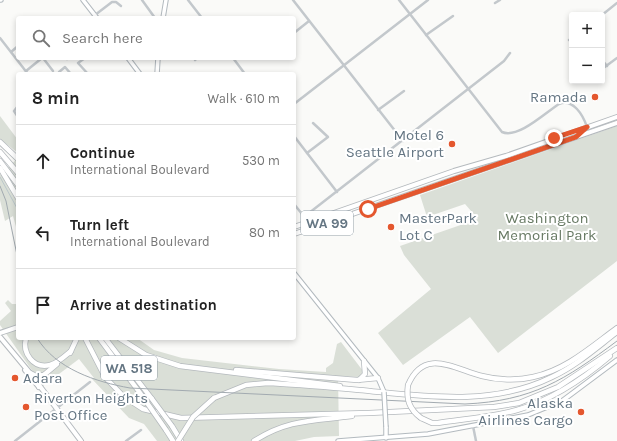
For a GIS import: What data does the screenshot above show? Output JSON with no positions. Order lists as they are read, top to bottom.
{
  "streets": {
    "highway": ["WA 518"],
    "main road": ["WA 99"]
  },
  "parks": ["Washington Memorial Park"],
  "places": [
    "Ramada",
    "Motel 6 Seattle Airport",
    "MasterPark Lot C",
    "Adara",
    "Riverton Heights Post Office",
    "Alaska Airlines Cargo"
  ],
  "page": {
    "map_buttons": ["+", "−"],
    "search": "Search here",
    "heading": ["8 min", "Walk · 610 m"],
    "list": [
      ["Continue", "International Boulevard", "530 m"],
      ["Turn left", "International Boulevard", "80 m"],
      "Arrive at destination"
    ]
  }
}
